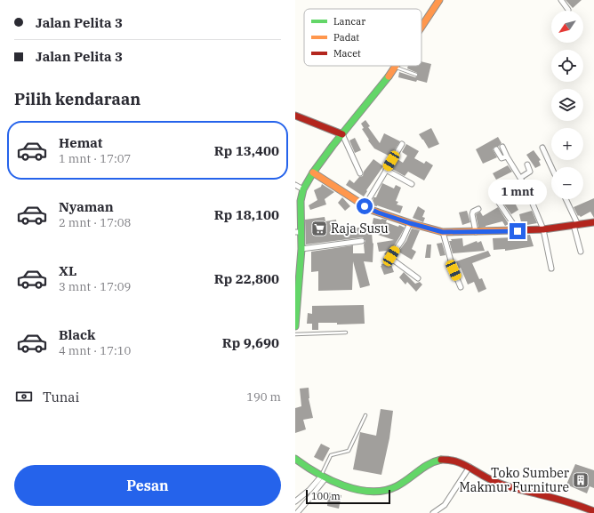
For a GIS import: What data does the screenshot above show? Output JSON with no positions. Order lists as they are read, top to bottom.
{
  "places": {
    "supermarket": ["Raja Susu"],
    "building": ["Toko Sumber Makmur Furniture"]
  },
  "legend": ["Lancar", "Padat", "Macet"],
  "scale_bar": "100 m",
  "north": "bottom left",
  "page": {
    "banner": ["Jalan Pelita 3", "Jalan Pelita 3"],
    "map_buttons": ["+", "−"],
    "heading": "Pilih kendaraan",
    "list": [
      {
        "name": "Hemat",
        "note": "1 mnt · 17:07",
        "value": "Rp 13,400"
      },
      {
        "name": "Nyaman",
        "note": "2 mnt · 17:08",
        "value": "Rp 18,100"
      },
      {
        "name": "XL",
        "note": "3 mnt · 17:09",
        "value": "Rp 22,800"
      },
      {
        "name": "Black",
        "note": "4 mnt · 17:10",
        "value": "Rp 9,690"
      }
    ],
    "bubble": "1 mnt",
    "pay": ["Tunai", "190 m"],
    "buttons": "Pesan",
    "scale": "100 m"
  }
}
